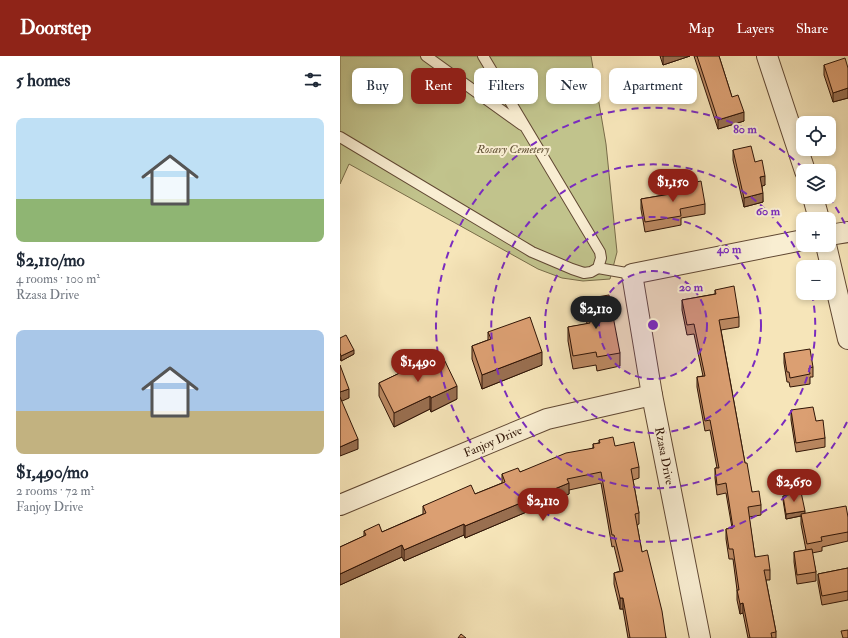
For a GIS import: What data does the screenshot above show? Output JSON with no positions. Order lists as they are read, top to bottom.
{
  "streets": {
    "street": ["Fanjoy Drive", "Rzasa Drive"]
  },
  "crossings": [
    ["Fanjoy Drive", "Rzasa Drive"]
  ],
  "parks": ["Rosary Cemetery"],
  "page": {
    "header": "Doorstep",
    "nav": ["Map", "Layers", "Share"],
    "heading": "5 homes",
    "chip": [
      "Buy",
      "Rent",
      "Filters",
      "New",
      "Apartment"
    ],
    "list": [
      {
        "name": "$2,110/mo",
        "note": "4 rooms · 100 m² · Rzasa Drive"
      },
      {
        "name": "$1,490/mo",
        "note": "2 rooms · 72 m² · Fanjoy Drive"
      }
    ],
    "map_buttons": ["+", "−"],
    "price": [
      "$1,150",
      "$2,110",
      "$1,490",
      "$2,650",
      "$2,110"
    ]
  },
  "rings": [
    "80 m",
    "60 m",
    "40 m",
    "20 m"
  ]
}
